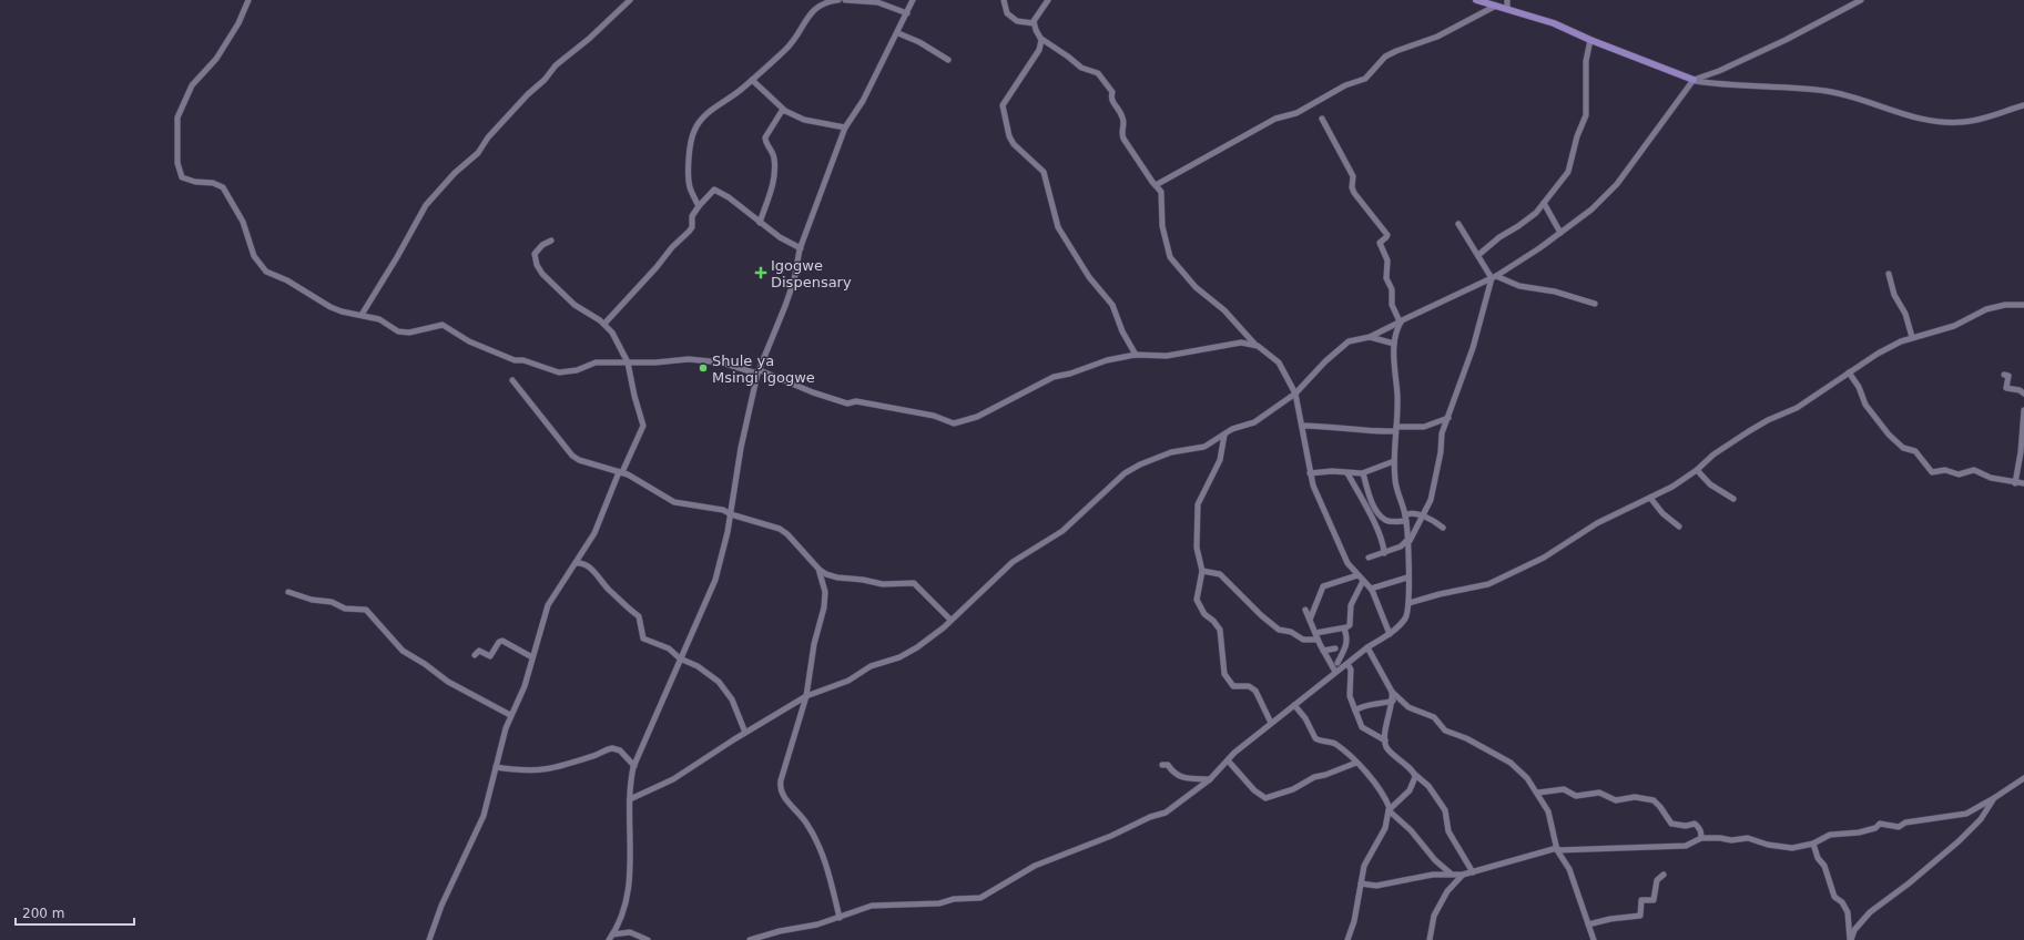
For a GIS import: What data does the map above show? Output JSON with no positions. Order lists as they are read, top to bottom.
{
  "places": {
    "health": ["Igogwe Dispensary"],
    "other": ["Shule ya Msingi Igogwe"]
  },
  "scale_bar": "200 m"
}
